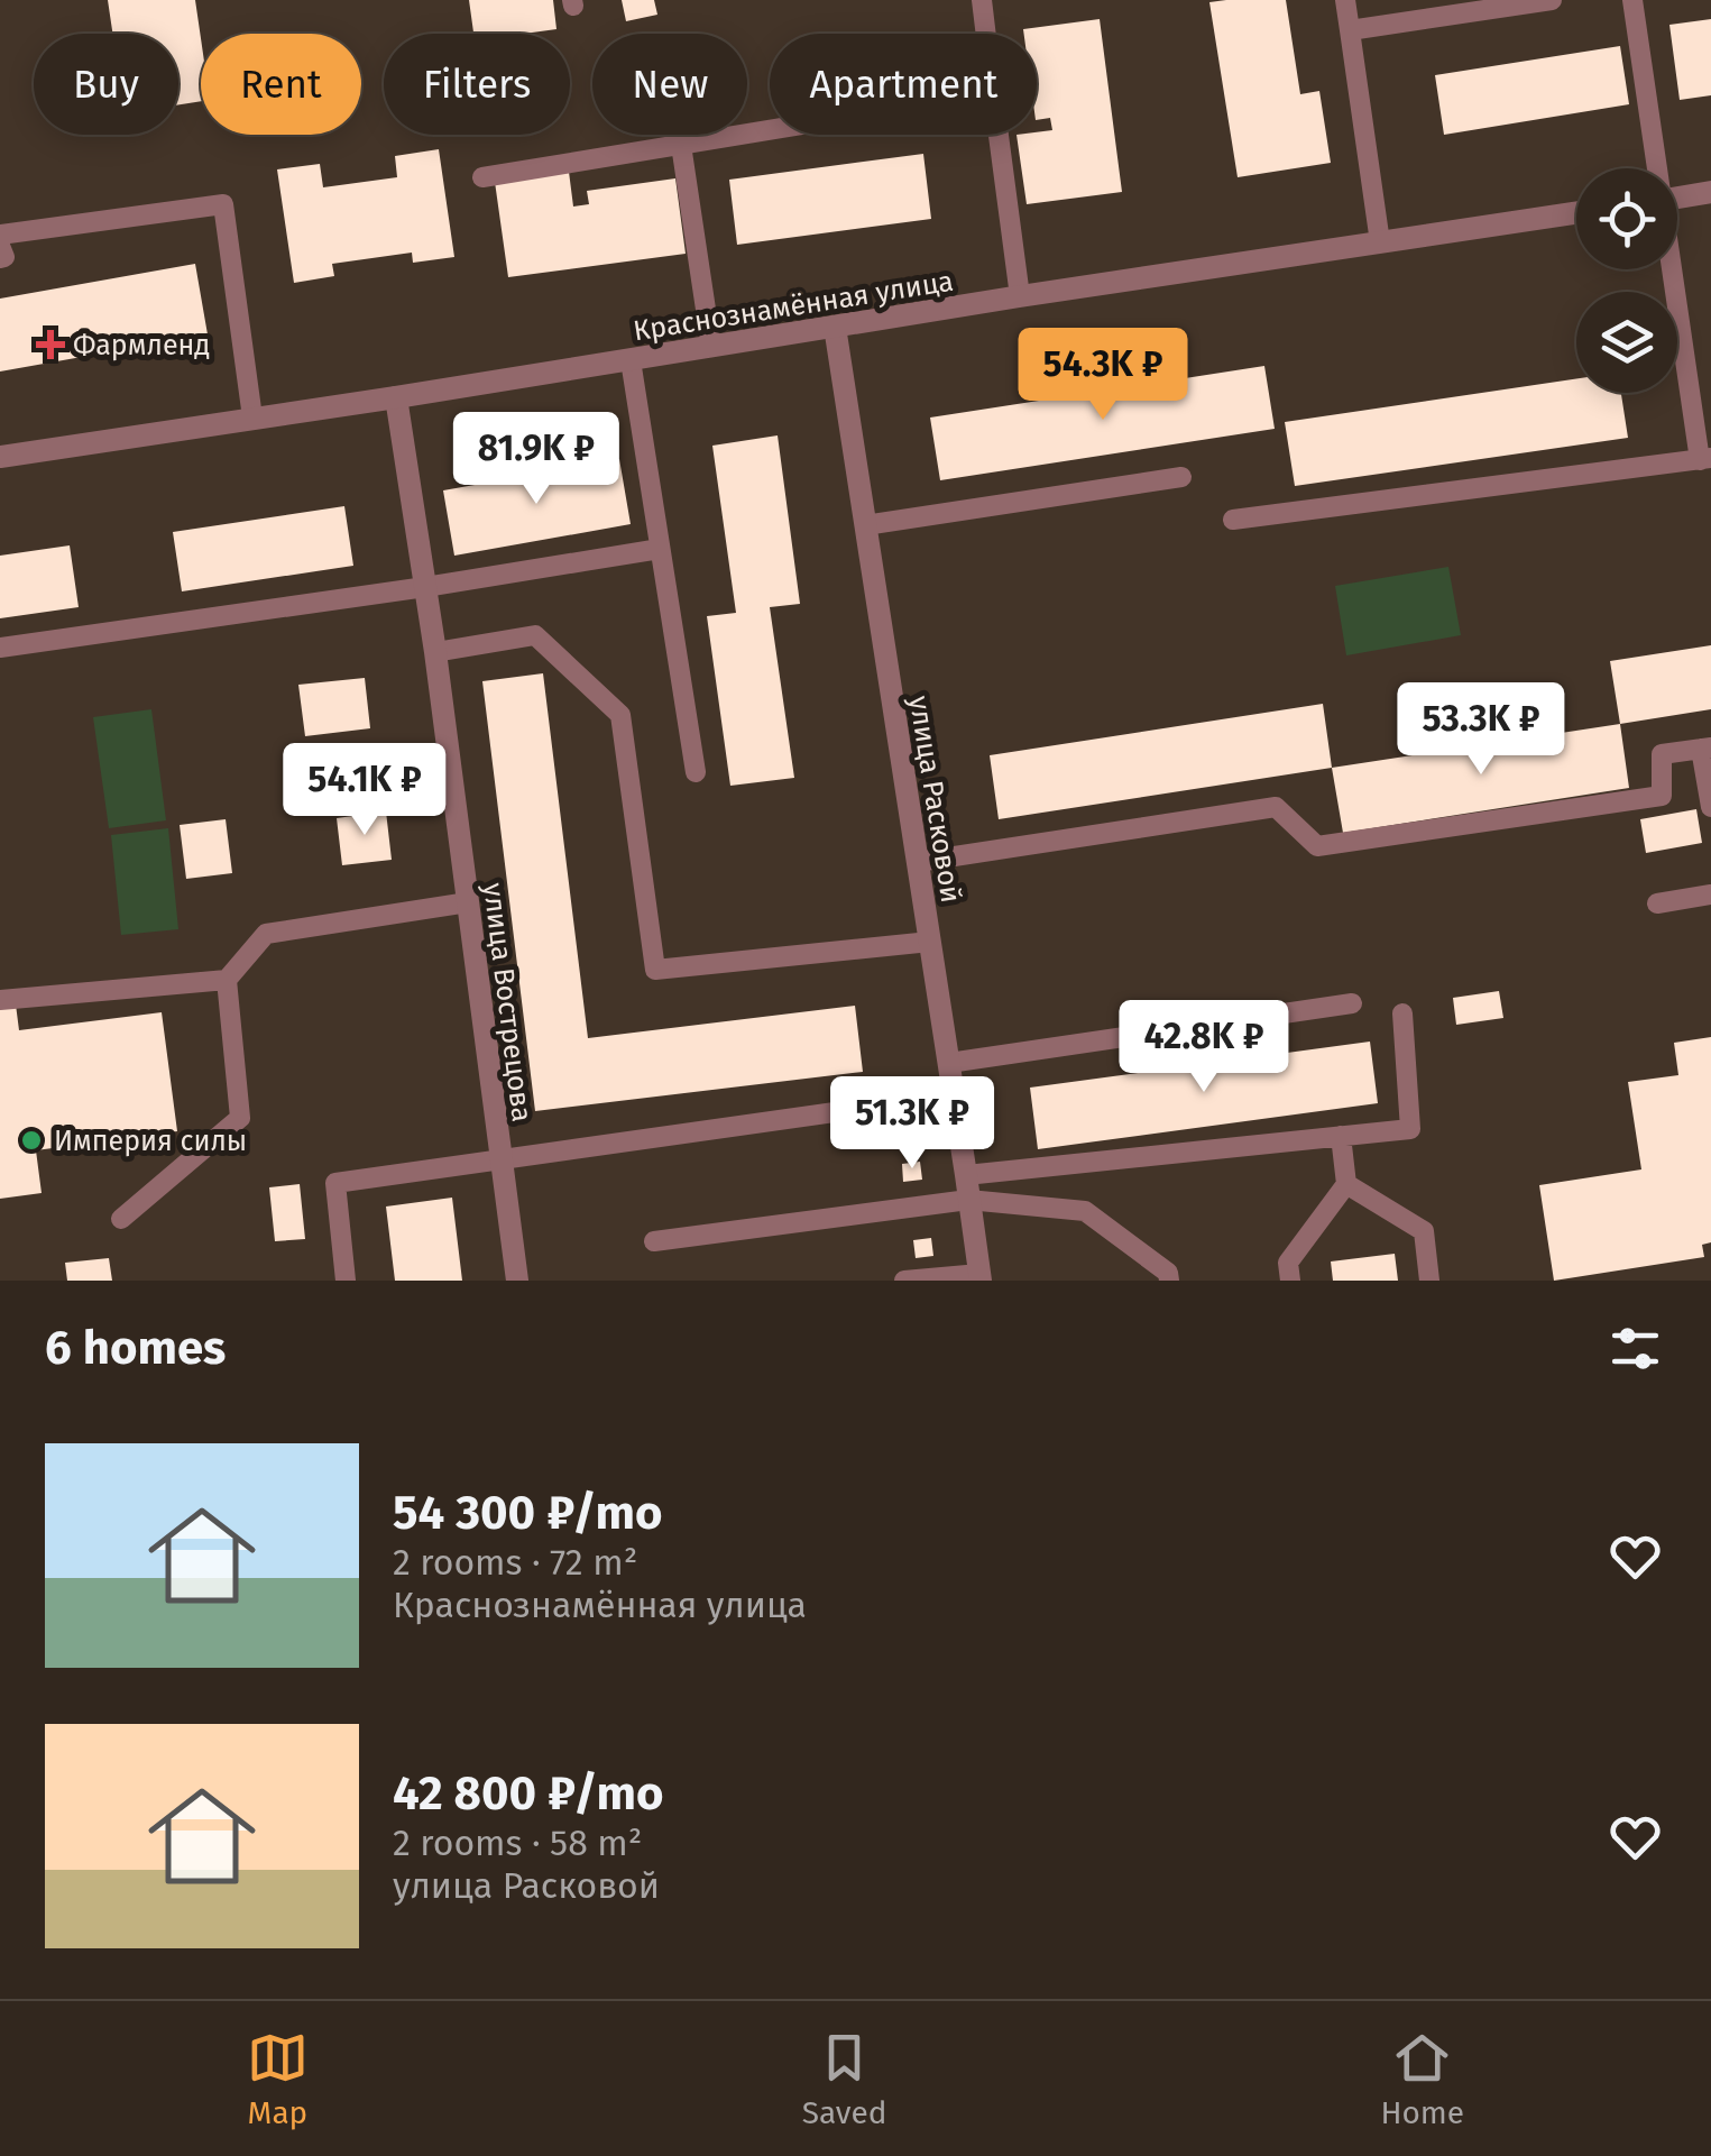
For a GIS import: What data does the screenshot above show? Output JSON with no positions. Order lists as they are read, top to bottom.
{
  "streets": {
    "street": ["Краснознамённая улица", "улица Расковой", "улица Вострецова"]
  },
  "crossings": [
    ["Краснознамённая улица", "улица Расковой"],
    ["Краснознамённая улица", "улица Вострецова"]
  ],
  "places": {
    "health": ["Фармленд"],
    "other": ["Империя силы"]
  },
  "page": {
    "chip": [
      "Buy",
      "Rent",
      "Filters",
      "New",
      "Apartment"
    ],
    "price": [
      "54.3K ₽",
      "81.9K ₽",
      "53.3K ₽",
      "54.1K ₽",
      "42.8K ₽",
      "51.3K ₽"
    ],
    "heading": "6 homes",
    "list": [
      {
        "name": "54 300 ₽/mo",
        "note": "2 rooms · 72 m² · Краснознамённая улица"
      },
      {
        "name": "42 800 ₽/mo",
        "note": "2 rooms · 58 m² · улица Расковой"
      }
    ],
    "tabs": ["Map", "Saved", "Home"]
  }
}
